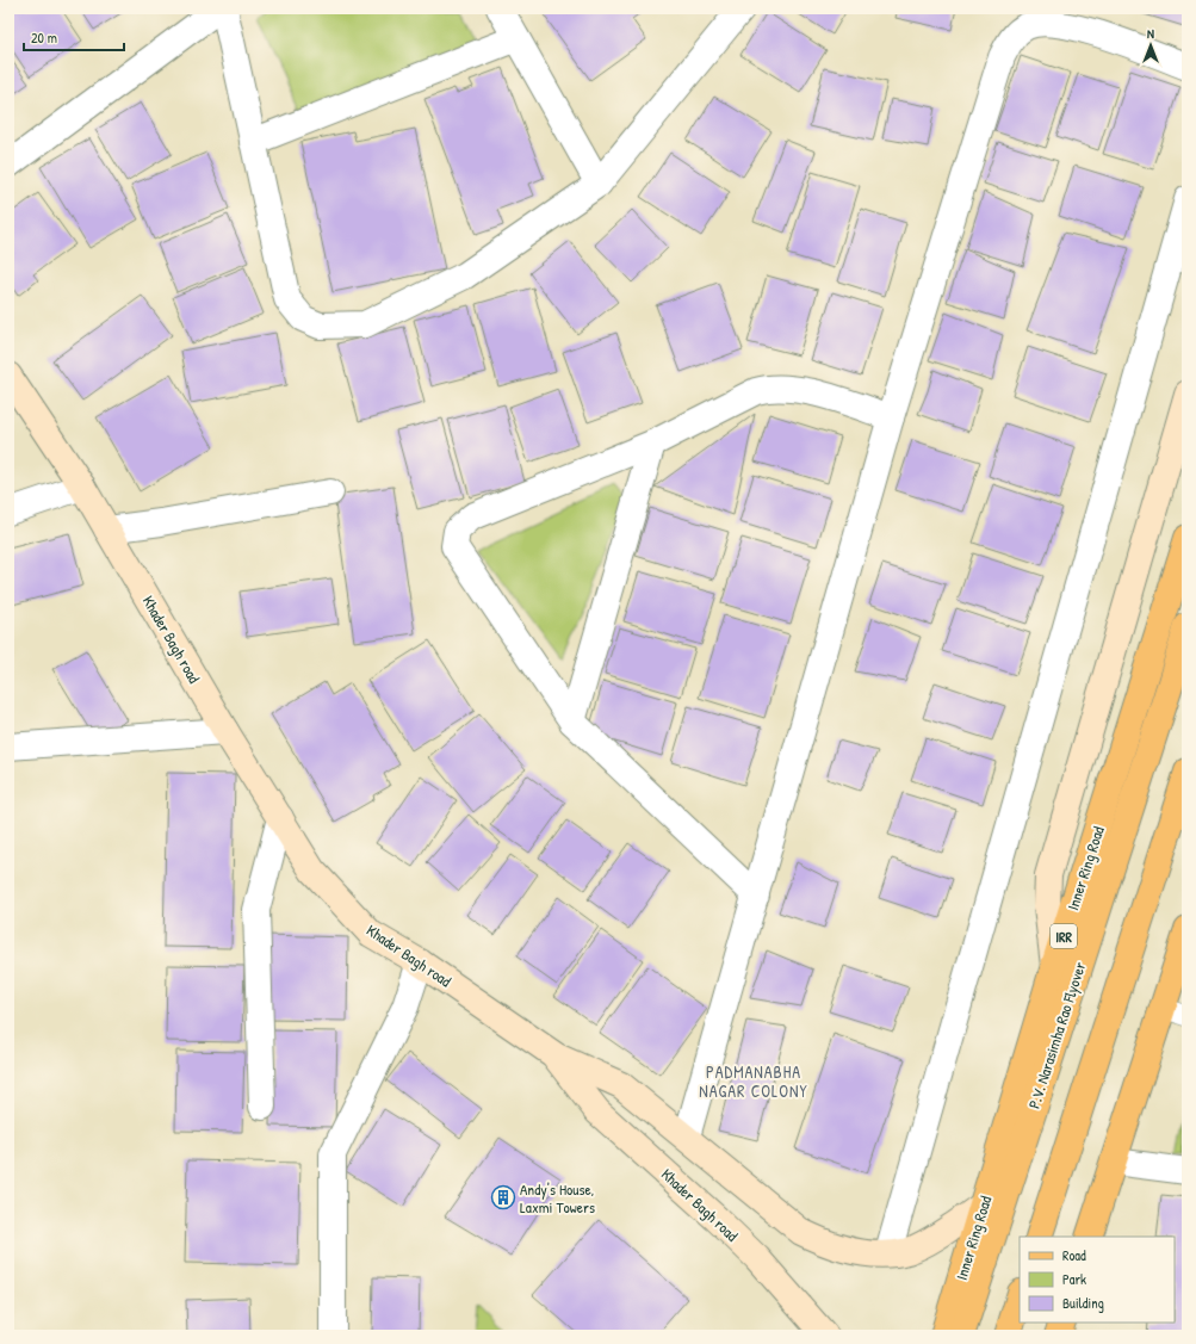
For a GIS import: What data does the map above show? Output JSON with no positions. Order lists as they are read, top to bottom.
{
  "streets": {
    "main road": ["Inner Ring Road", "IRR", "P.V. Narasimha Rao Flyover"],
    "street": ["Khader Bagh road"]
  },
  "districts": ["PADMANABHA NAGAR COLONY"],
  "places": {
    "building": ["Andy's House, Laxmi Towers"]
  },
  "legend": ["Road", "Park", "Building"],
  "scale_bar": "20 m",
  "north": "top"
}
